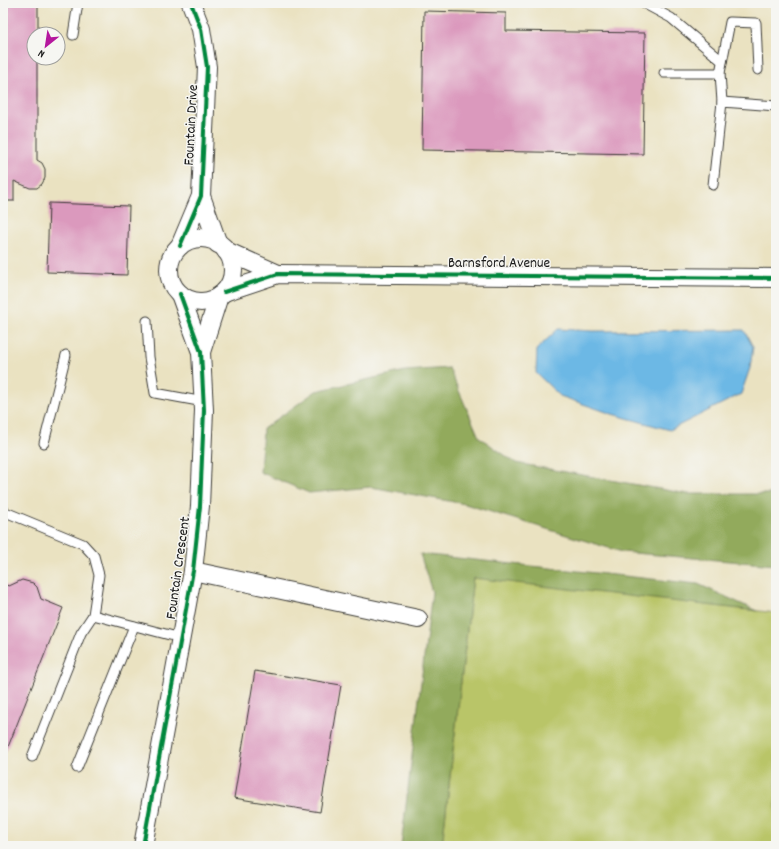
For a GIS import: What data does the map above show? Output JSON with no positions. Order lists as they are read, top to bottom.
{
  "streets": {
    "street": ["Fountain Drive", "Barnsford Avenue", "Fountain Crescent"]
  },
  "crossings": [
    ["Fountain Drive", "Barnsford Avenue"],
    ["Fountain Drive", "Fountain Crescent"],
    ["Barnsford Avenue", "Fountain Crescent"]
  ],
  "north": "bottom left"
}
